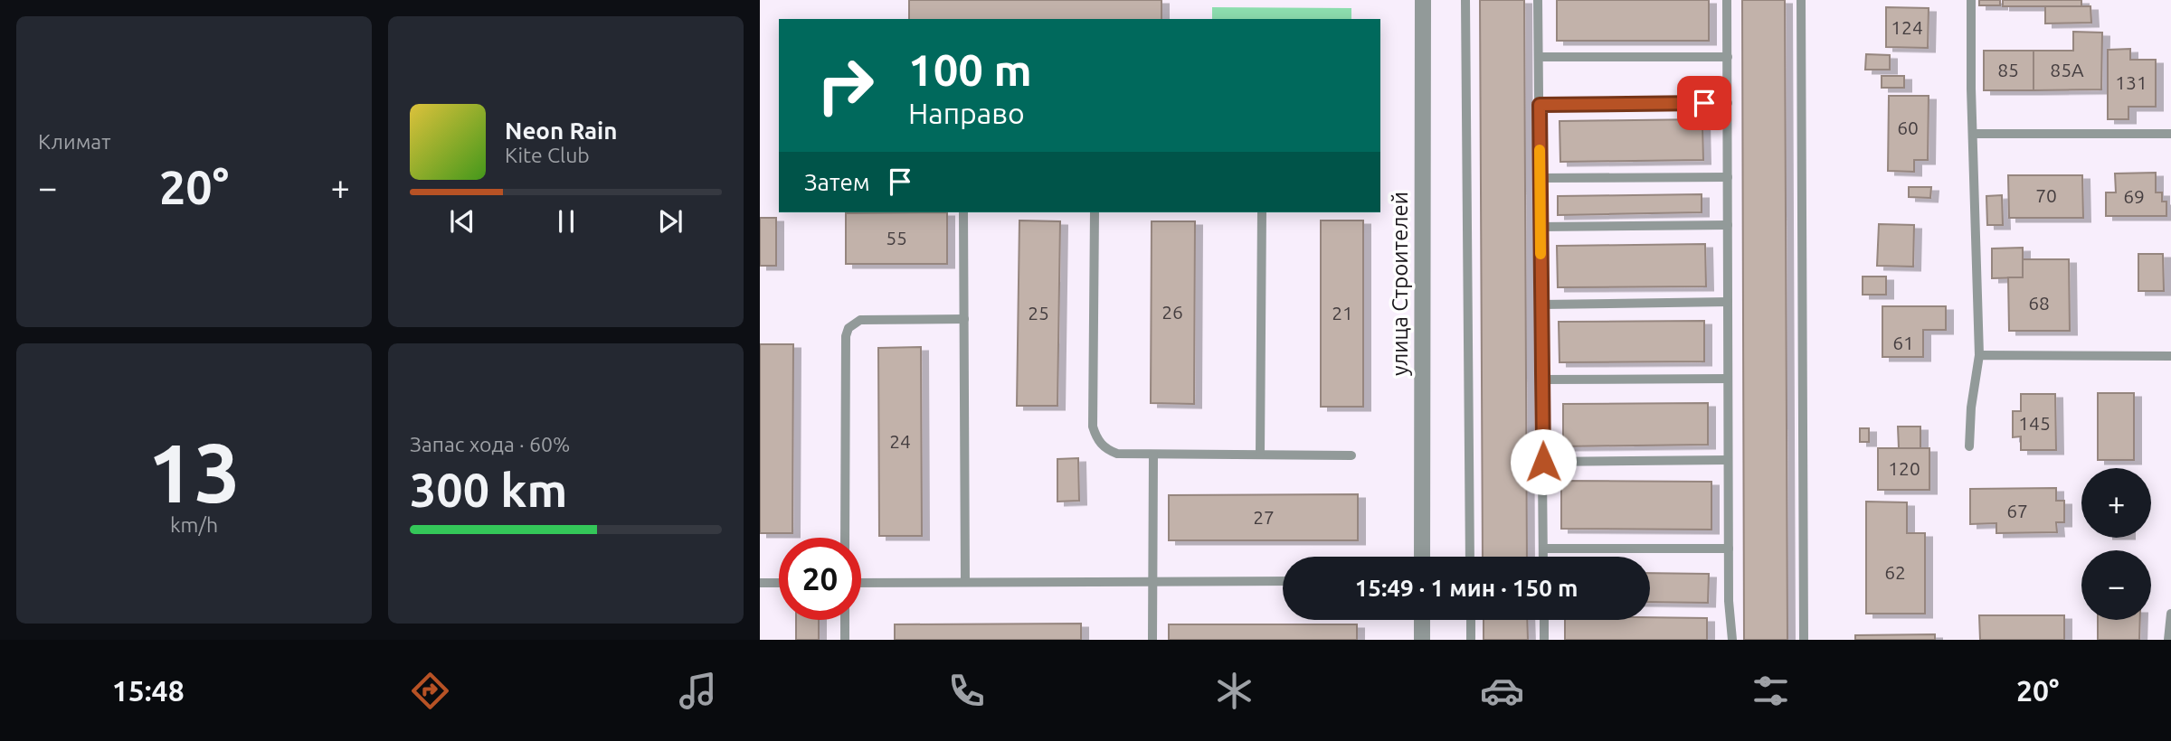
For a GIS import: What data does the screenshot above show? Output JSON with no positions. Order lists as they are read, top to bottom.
{
  "streets": {
    "street": ["улица Строителей"]
  },
  "house_numbers": [
    "124",
    "85",
    "85А",
    "131",
    "60",
    "70",
    "69",
    "55",
    "68",
    "26",
    "25",
    "21",
    "61",
    "145",
    "24",
    "120",
    "67",
    "27",
    "62"
  ],
  "page": {
    "tile": [
      "Климат",
      ["13", "km/h"],
      ["Запас хода · 60%", "300 km"]
    ],
    "turn": ["100 m", "Направо"],
    "song": ["Neon Rain", "Kite Club"],
    "then": "Затем",
    "heat": ["−", "20°", "+"],
    "map_buttons": ["+", "−"],
    "limit": "20",
    "trip": "15:49 · 1 мин · 150 m",
    "tabs": ["15:48", "20°"]
  }
}
